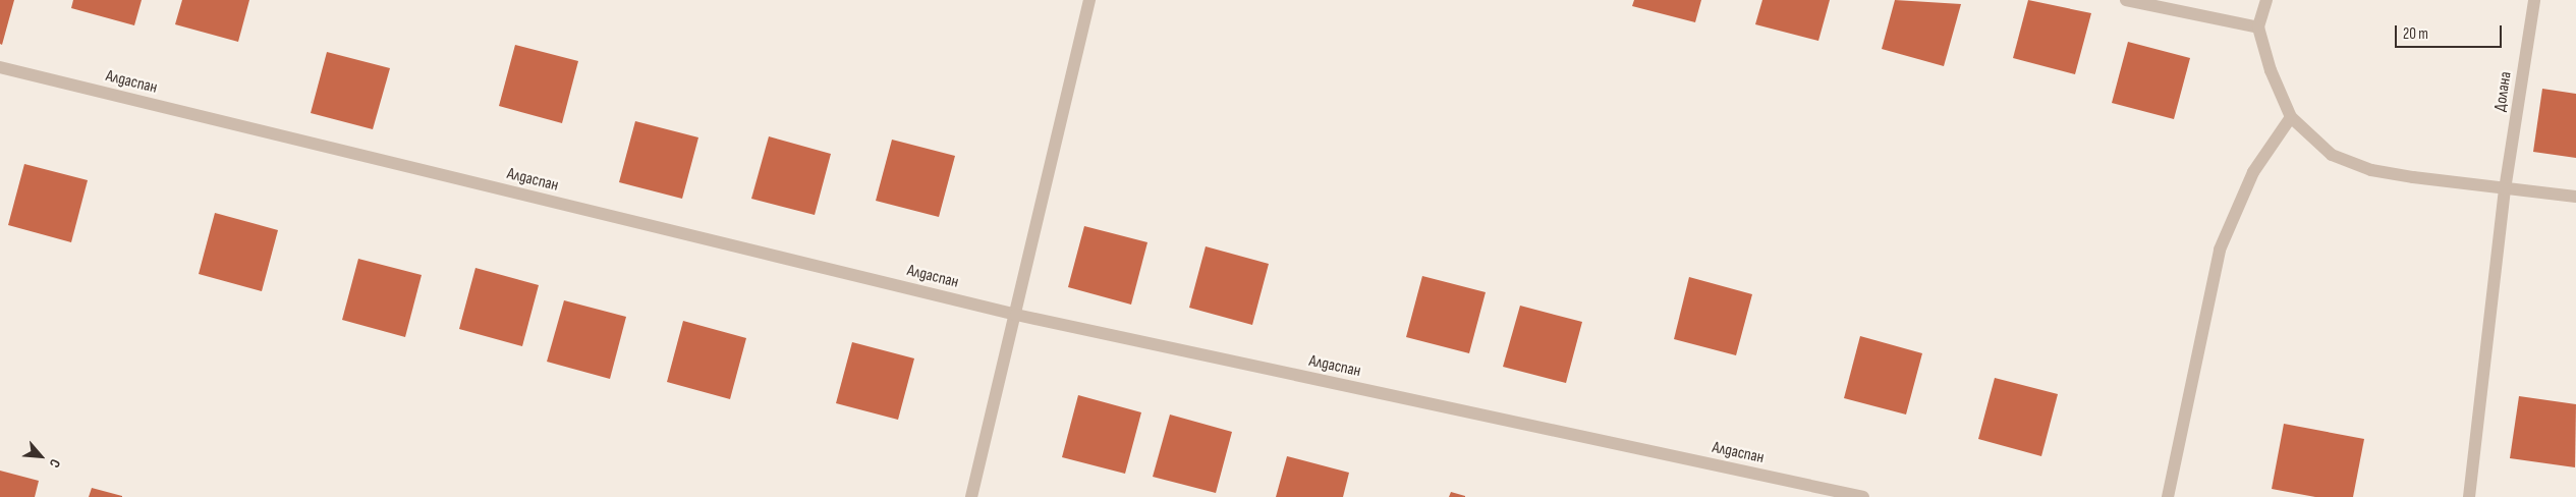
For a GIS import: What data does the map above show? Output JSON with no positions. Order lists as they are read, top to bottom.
{
  "streets": {
    "street": ["Алдаспан", "Долана"]
  },
  "scale_bar": "20 m",
  "north": "bottom right"
}
